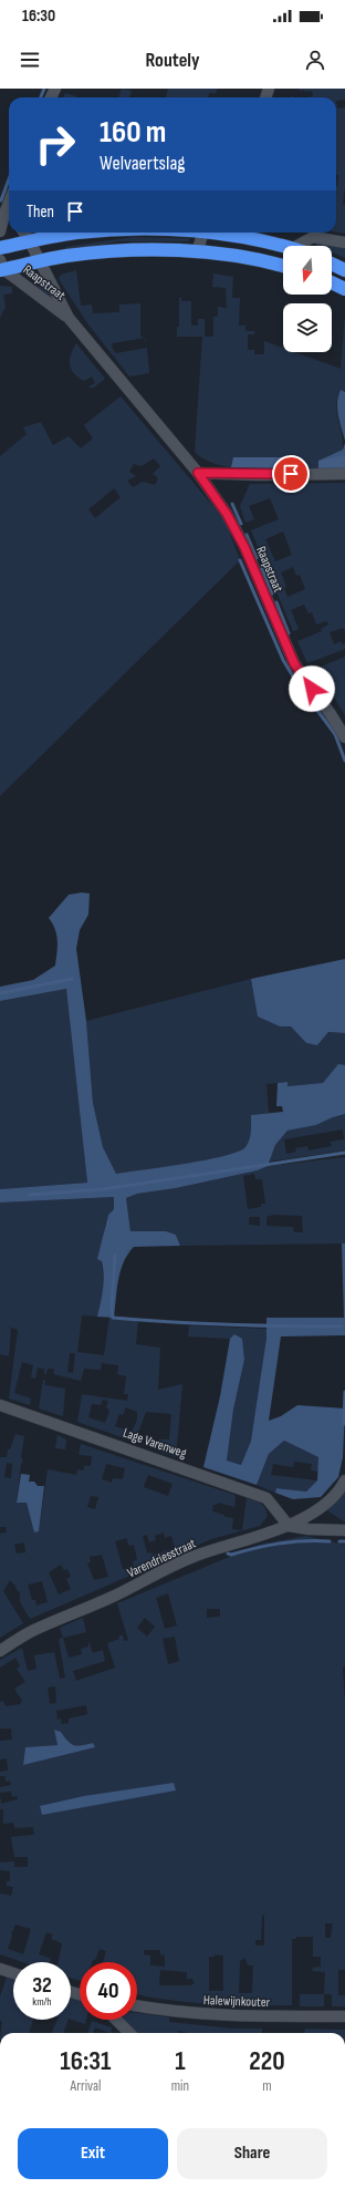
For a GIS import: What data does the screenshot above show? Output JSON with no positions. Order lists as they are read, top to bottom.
{
  "streets": {
    "street": [
      "Raapstraat",
      "Lage Varenweg",
      "Varendriesstraat",
      "Halewijnkouter"
    ]
  },
  "crossings": [
    ["Lage Varenweg", "Varendriesstraat"]
  ],
  "north": "bottom",
  "page": {
    "status": "16:30",
    "header": "Routely",
    "turn": ["160 m", "Welvaertslag"],
    "then": "Then",
    "speed": "32 km/h",
    "limit": "40",
    "eta": [
      "16:31",
      "Arrival",
      "1",
      "min",
      "220",
      "m"
    ],
    "buttons": ["Exit", "Share"]
  }
}
